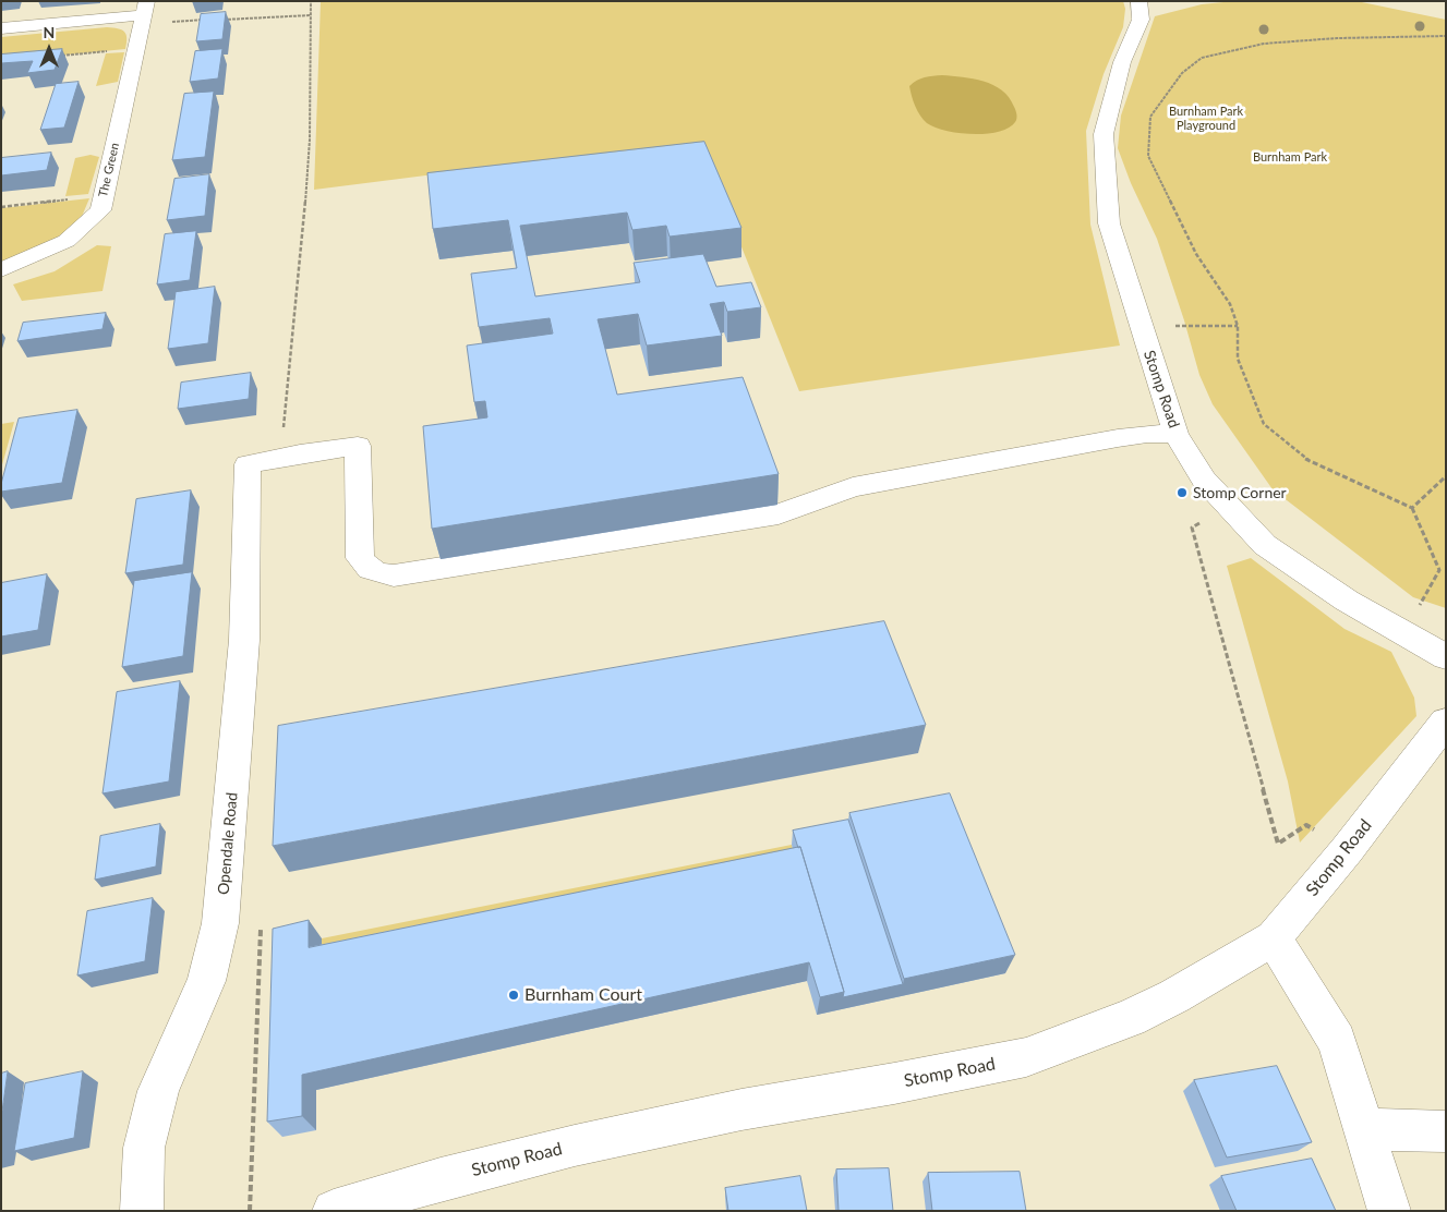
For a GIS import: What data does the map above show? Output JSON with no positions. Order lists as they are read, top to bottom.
{
  "streets": {
    "street": ["The Green", "Stomp Road", "Opendale Road"]
  },
  "crossings": [
    ["Stomp Road", "Opendale Road"]
  ],
  "parks": ["Burnham Park Playground", "Burnham Park"],
  "places": ["Stomp Corner", "Burnham Court"],
  "north": "top"
}
